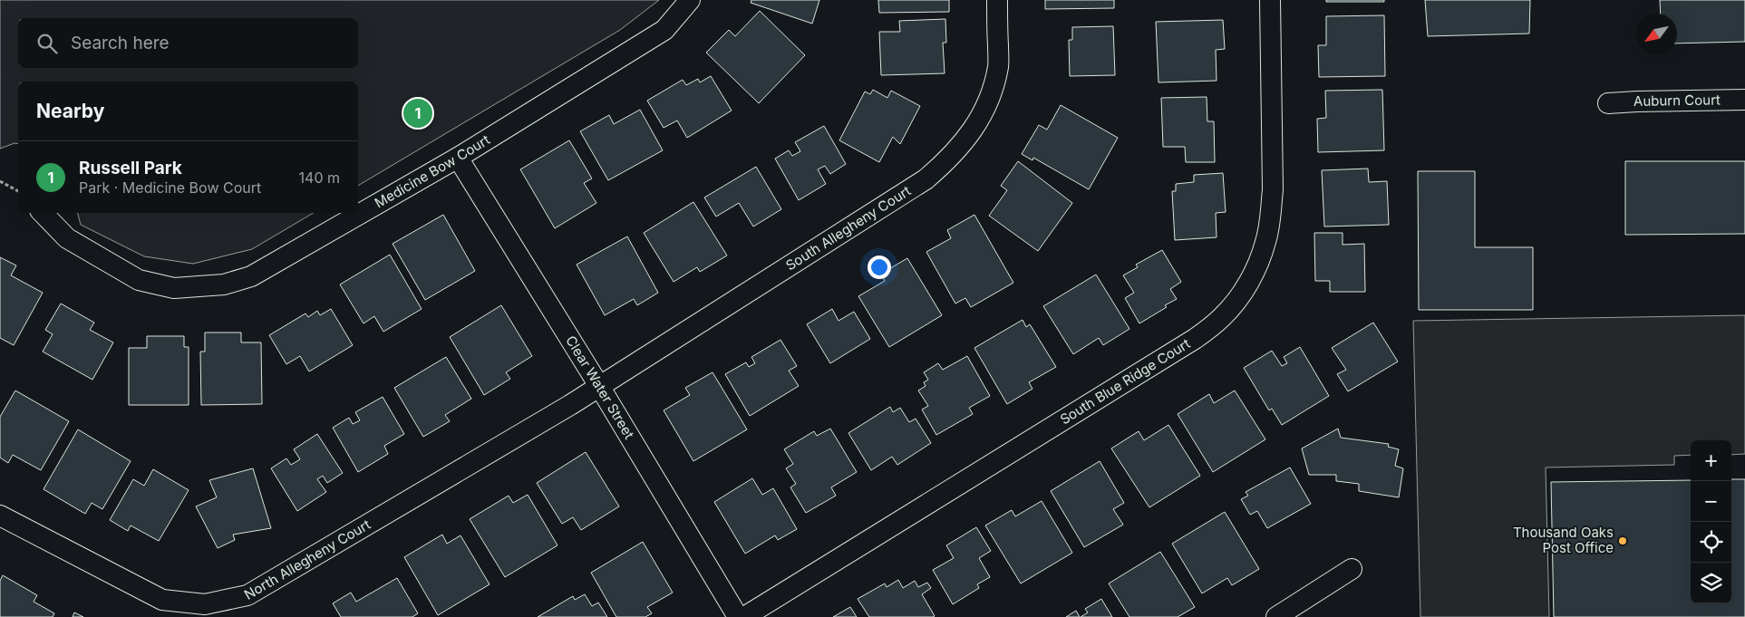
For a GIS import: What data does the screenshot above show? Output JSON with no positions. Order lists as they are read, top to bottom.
{
  "streets": {
    "street": [
      "Auburn Court",
      "Medicine Bow Court",
      "South Allegheny Court",
      "South Blue Ridge Court",
      "Clear Water Street",
      "North Allegheny Court"
    ]
  },
  "crossings": [
    ["Medicine Bow Court", "Clear Water Street"],
    ["South Allegheny Court", "Clear Water Street"],
    ["South Allegheny Court", "North Allegheny Court"],
    ["Clear Water Street", "North Allegheny Court"]
  ],
  "places": ["Thousand Oaks Post Office"],
  "north": "bottom left",
  "page": {
    "search": "Search here",
    "heading": "Nearby",
    "pins": "1",
    "list": [
      {
        "mark": "1",
        "name": "Russell Park",
        "note": "Park · Medicine Bow Court",
        "value": "140 m"
      }
    ],
    "map_buttons": ["+", "−"]
  }
}
